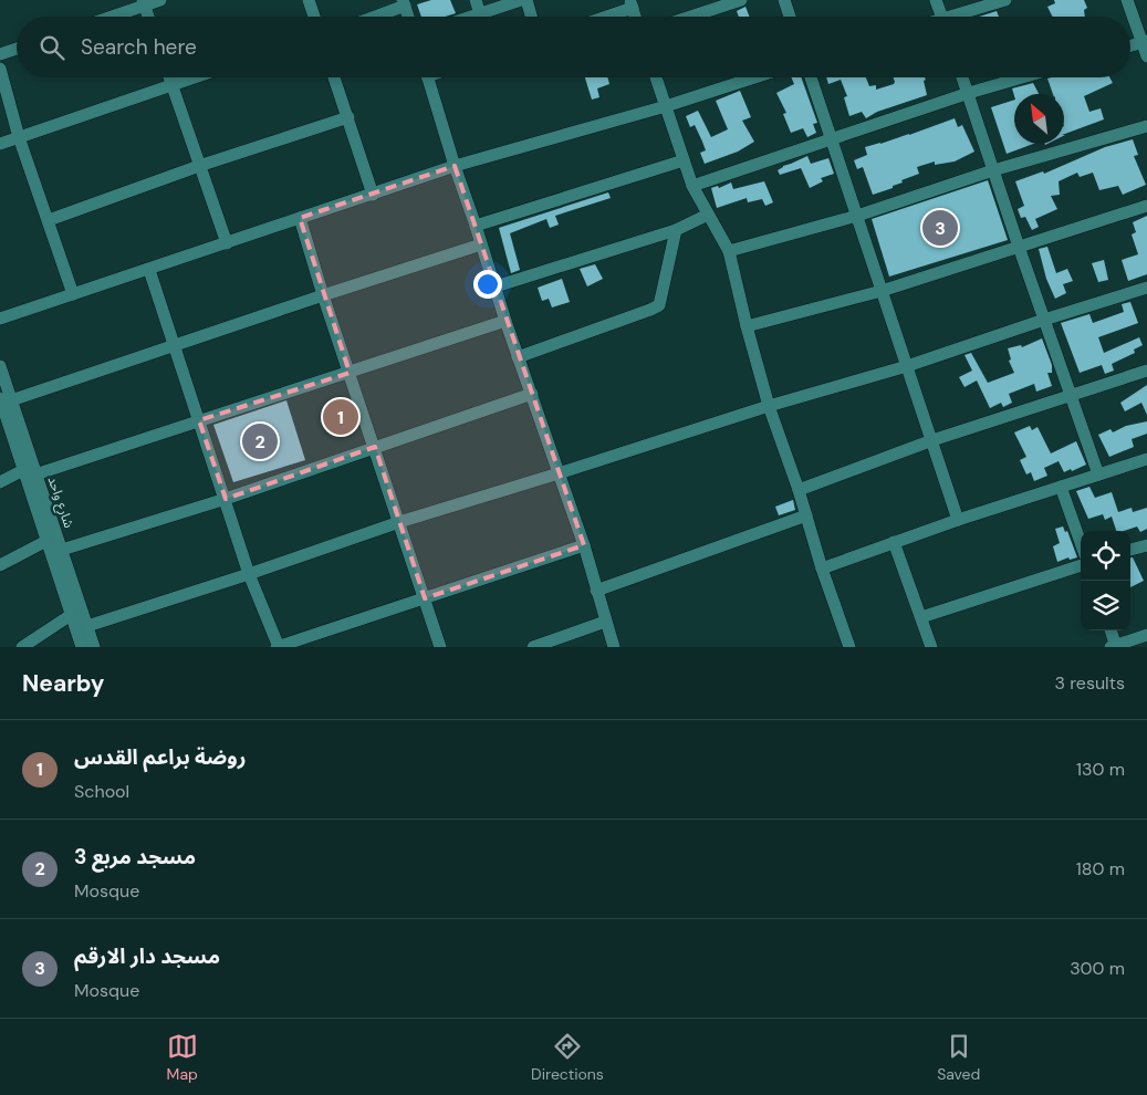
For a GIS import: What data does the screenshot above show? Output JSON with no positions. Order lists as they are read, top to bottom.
{
  "streets": {
    "street": ["شارع واحد"]
  },
  "north": "top left",
  "page": {
    "search": "Search here",
    "pins": ["3", "1", "2"],
    "heading": ["Nearby", "3 results"],
    "list": [
      {
        "mark": "1",
        "name": "روضة براعم القدس",
        "note": "School",
        "value": "130 m"
      },
      {
        "mark": "2",
        "name": "مسجد مربع 3",
        "note": "Mosque",
        "value": "180 m"
      },
      {
        "mark": "3",
        "name": "مسجد دار الارقم",
        "note": "Mosque",
        "value": "300 m"
      }
    ],
    "nav": ["Map", "Directions", "Saved"]
  }
}
